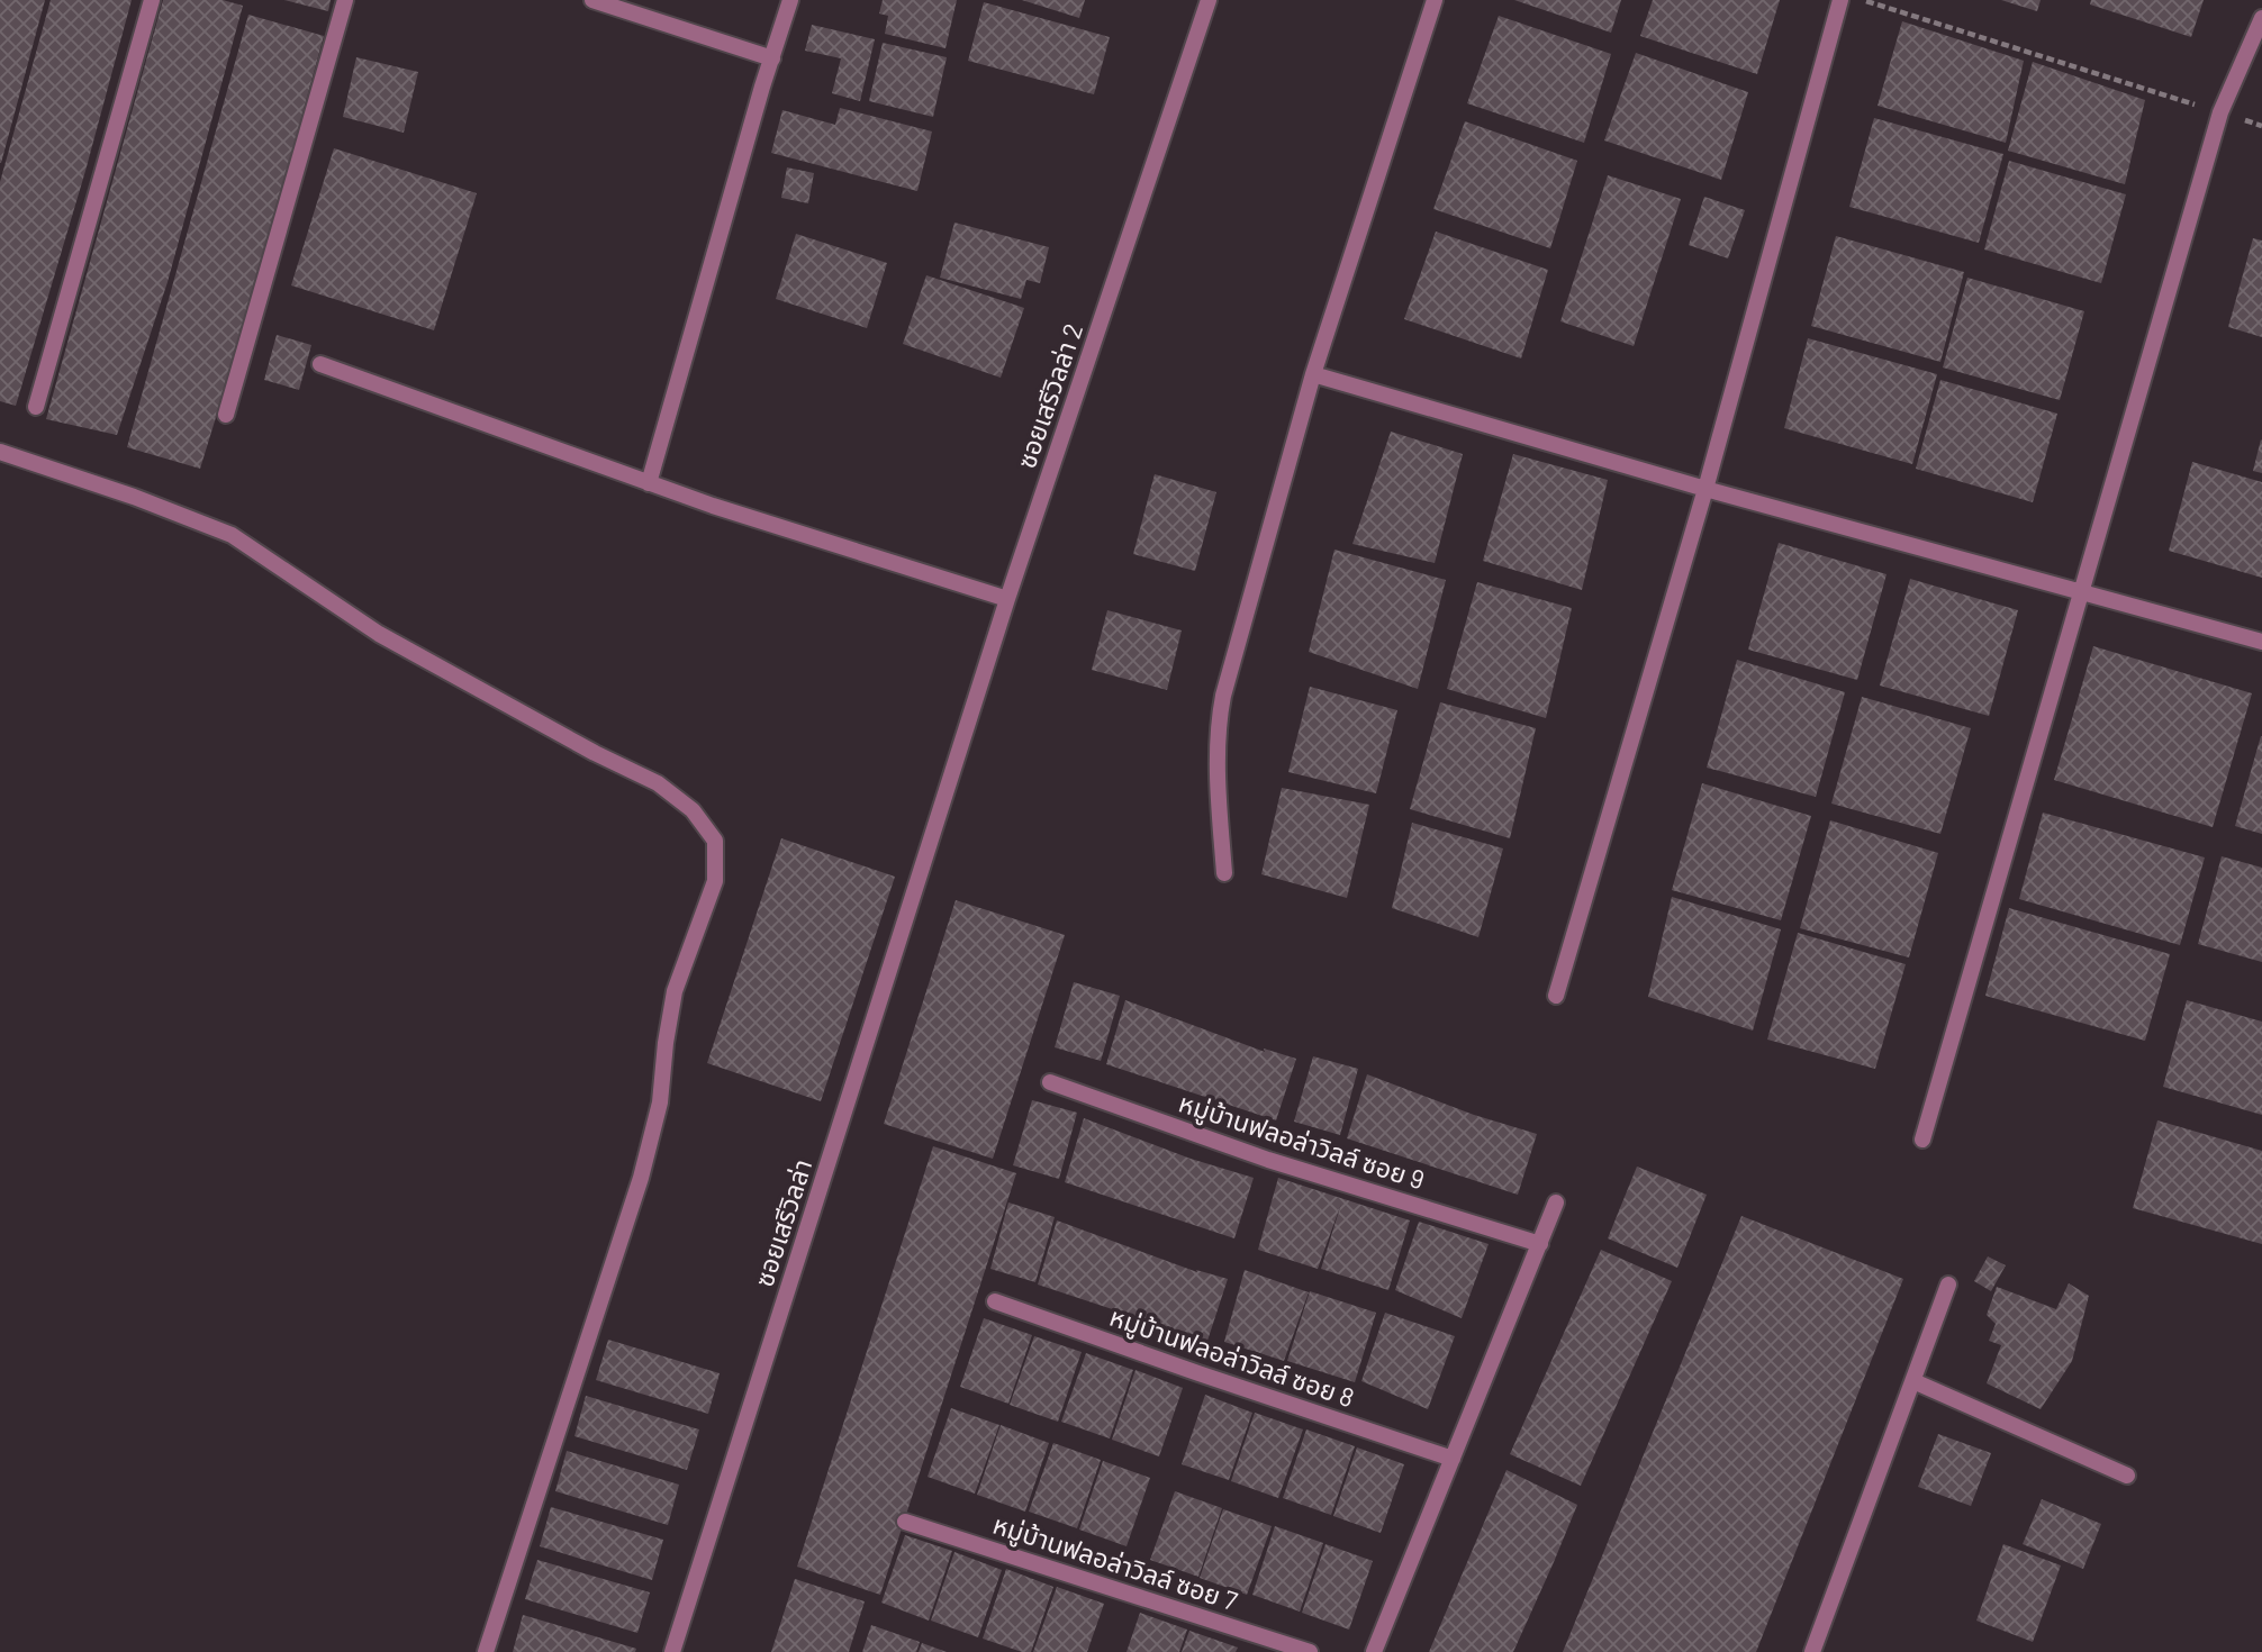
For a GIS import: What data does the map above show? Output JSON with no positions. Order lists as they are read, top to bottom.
{
  "streets": {
    "street": [
      "ซอยเสรีวิลล่า 2",
      "หมู่บ้านฟลอล่าวิลล์ ซอย 9",
      "ซอยเสรีวิลล่า",
      "หมู่บ้านฟลอล่าวิลล์ ซอย 8",
      "หมู่บ้านฟลอล่าวิลล์ ซอย 7"
    ]
  },
  "crossings": [
    ["ซอยเสรีวิลล่า 2", "ซอยเสรีวิลล่า"]
  ]
}
